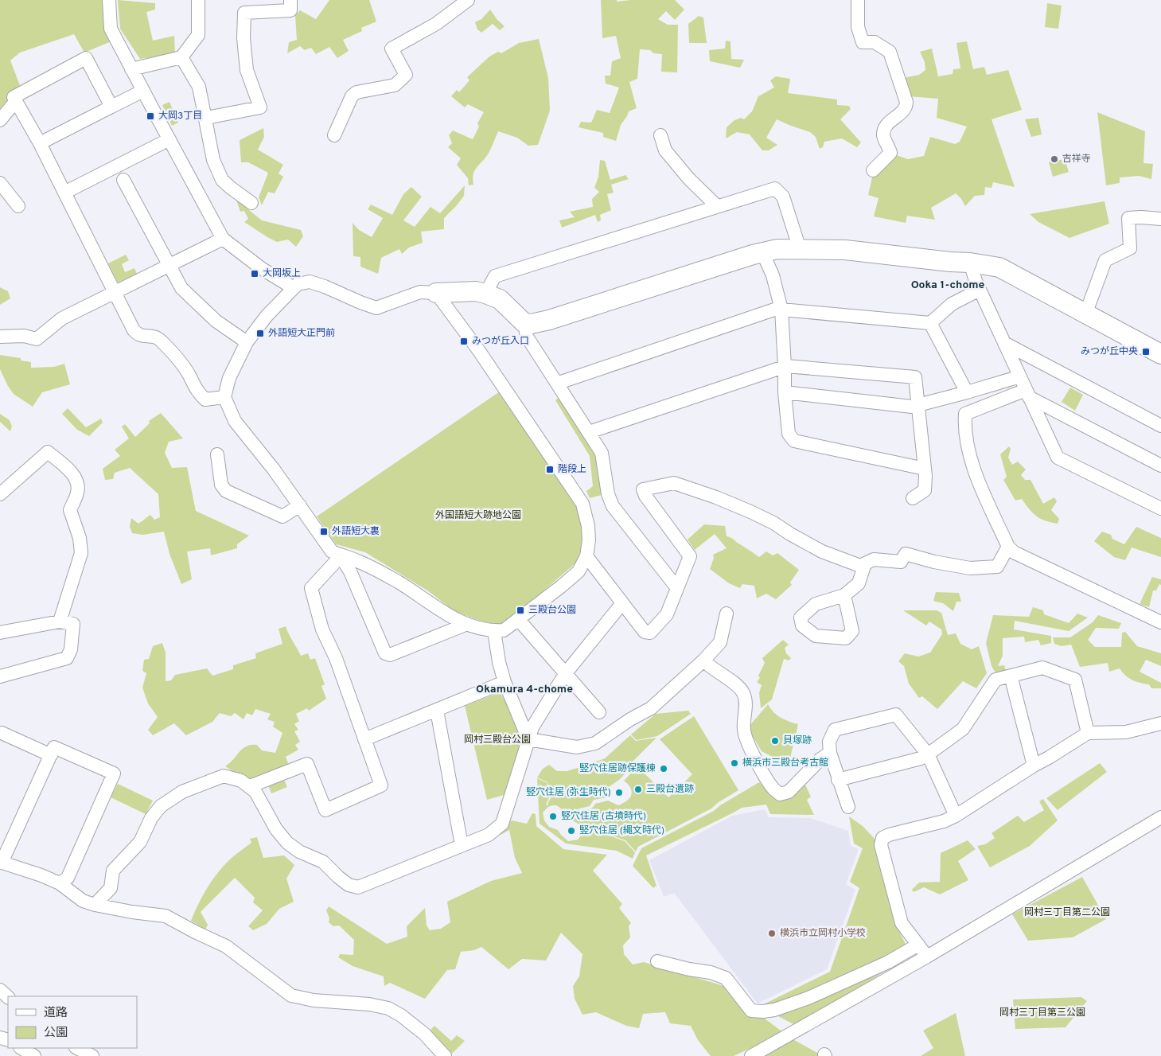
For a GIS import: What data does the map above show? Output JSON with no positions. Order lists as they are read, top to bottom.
{
  "districts": ["Ooka 1-chome", "Okamura 4-chome"],
  "parks": [
    "外国語短大跡地公園",
    "岡村三殿台公園",
    "岡村三丁目第二公園",
    "岡村三丁目第三公園"
  ],
  "places": {
    "transit": [
      "大岡3丁目",
      "大岡坂上",
      "外語短大正門前",
      "みつが丘入口",
      "みつが丘中央",
      "階段上",
      "外語短大裏",
      "三殿台公園"
    ],
    "other": [
      "吉祥寺",
      "貝塚跡",
      "横浜市三殿台考古館",
      "竪穴住居跡保護棟",
      "三殿台遺跡",
      "竪穴住居 (弥生時代)",
      "竪穴住居 (古墳時代)",
      "竪穴住居 (縄文時代)",
      "横浜市立岡村小学校"
    ]
  },
  "legend": ["道路", "公園"]
}
